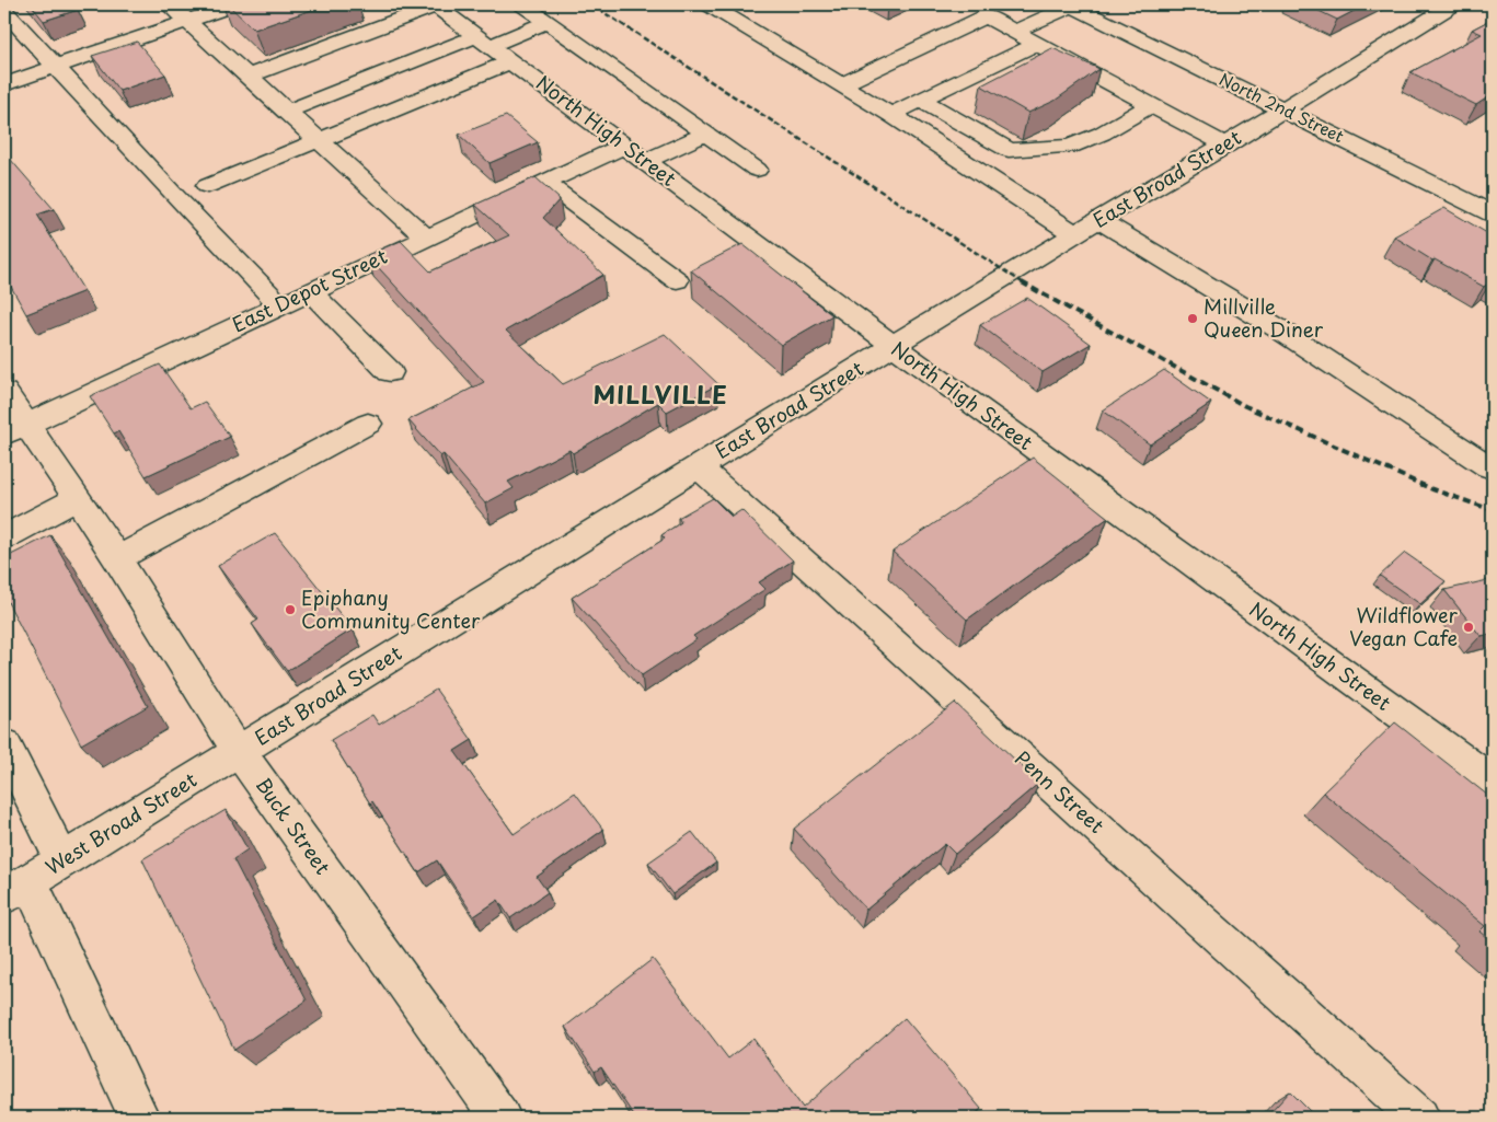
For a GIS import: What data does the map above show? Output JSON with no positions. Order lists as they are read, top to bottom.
{
  "streets": {
    "street": [
      "North 2nd Street",
      "North High Street",
      "East Broad Street",
      "East Depot Street",
      "Penn Street",
      "West Broad Street",
      "Buck Street"
    ]
  },
  "crossings": [
    ["North 2nd Street", "East Broad Street"],
    ["North High Street", "East Broad Street"],
    ["North High Street", "East Depot Street"],
    ["East Broad Street", "Penn Street"],
    ["East Broad Street", "West Broad Street"],
    ["East Broad Street", "Buck Street"],
    ["East Depot Street", "Buck Street"],
    ["West Broad Street", "Buck Street"]
  ],
  "districts": ["MILLVILLE"],
  "places": ["Millville Queen Diner", "Epiphany Community Center", "Wildflower Vegan Cafe"]
}
